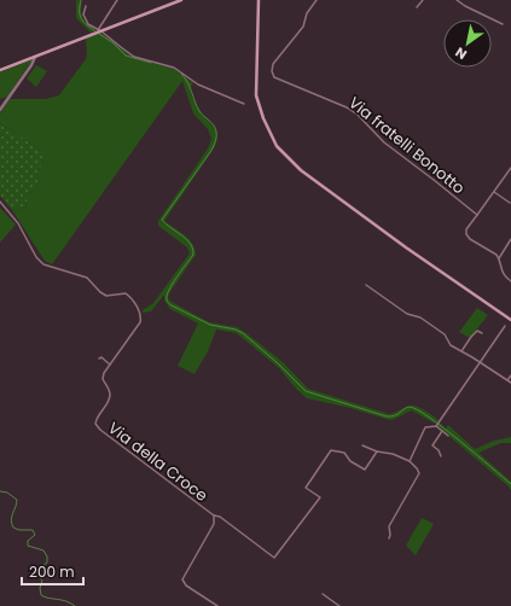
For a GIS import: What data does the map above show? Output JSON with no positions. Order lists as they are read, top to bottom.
{
  "streets": {
    "street": ["Via fratelli Bonotto", "Via della Croce"]
  },
  "scale_bar": "200 m",
  "north": "bottom left"
}
